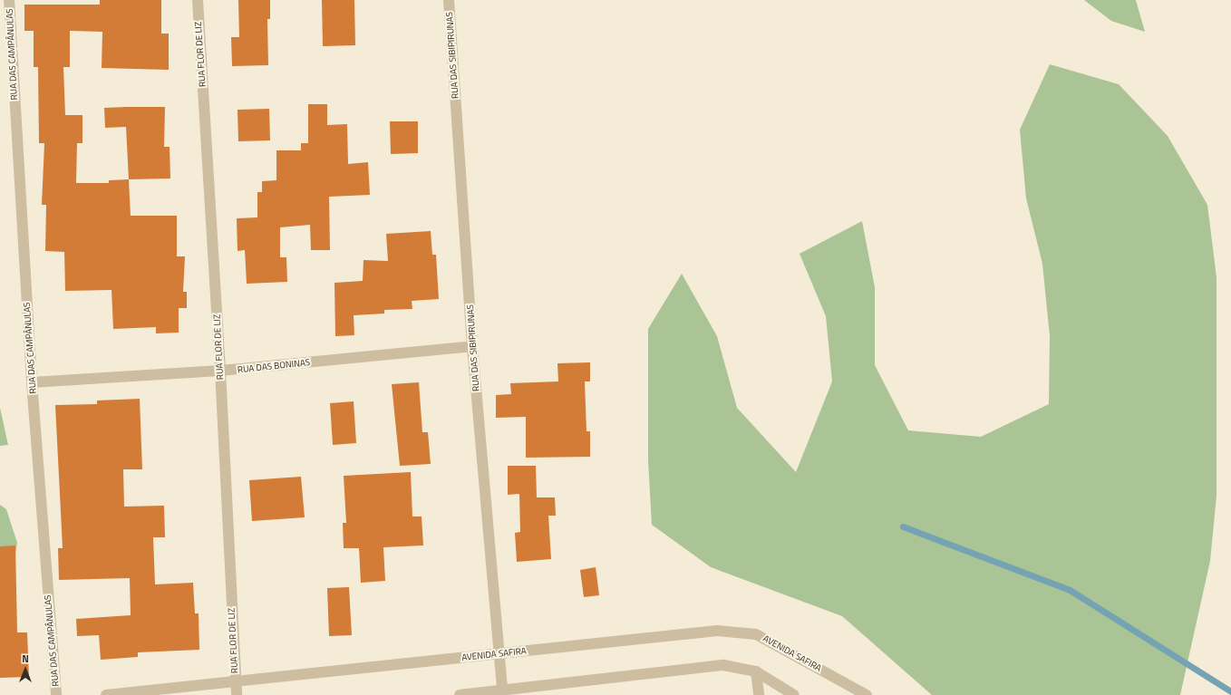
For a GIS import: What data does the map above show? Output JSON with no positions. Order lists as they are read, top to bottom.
{
  "streets": {
    "street": [
      "RUA DAS CAMPÂNULAS",
      "RUA FLOR DE LIZ",
      "RUA DAS SIBIPIRUNAS",
      "RUA DAS BONINAS",
      "AVENIDA SAFIRA"
    ]
  },
  "crossings": [
    ["RUA DAS CAMPÂNULAS", "RUA DAS BONINAS"],
    ["RUA FLOR DE LIZ", "RUA DAS BONINAS"],
    ["RUA FLOR DE LIZ", "AVENIDA SAFIRA"],
    ["RUA DAS SIBIPIRUNAS", "RUA DAS BONINAS"],
    ["RUA DAS SIBIPIRUNAS", "AVENIDA SAFIRA"]
  ],
  "north": "top"
}
